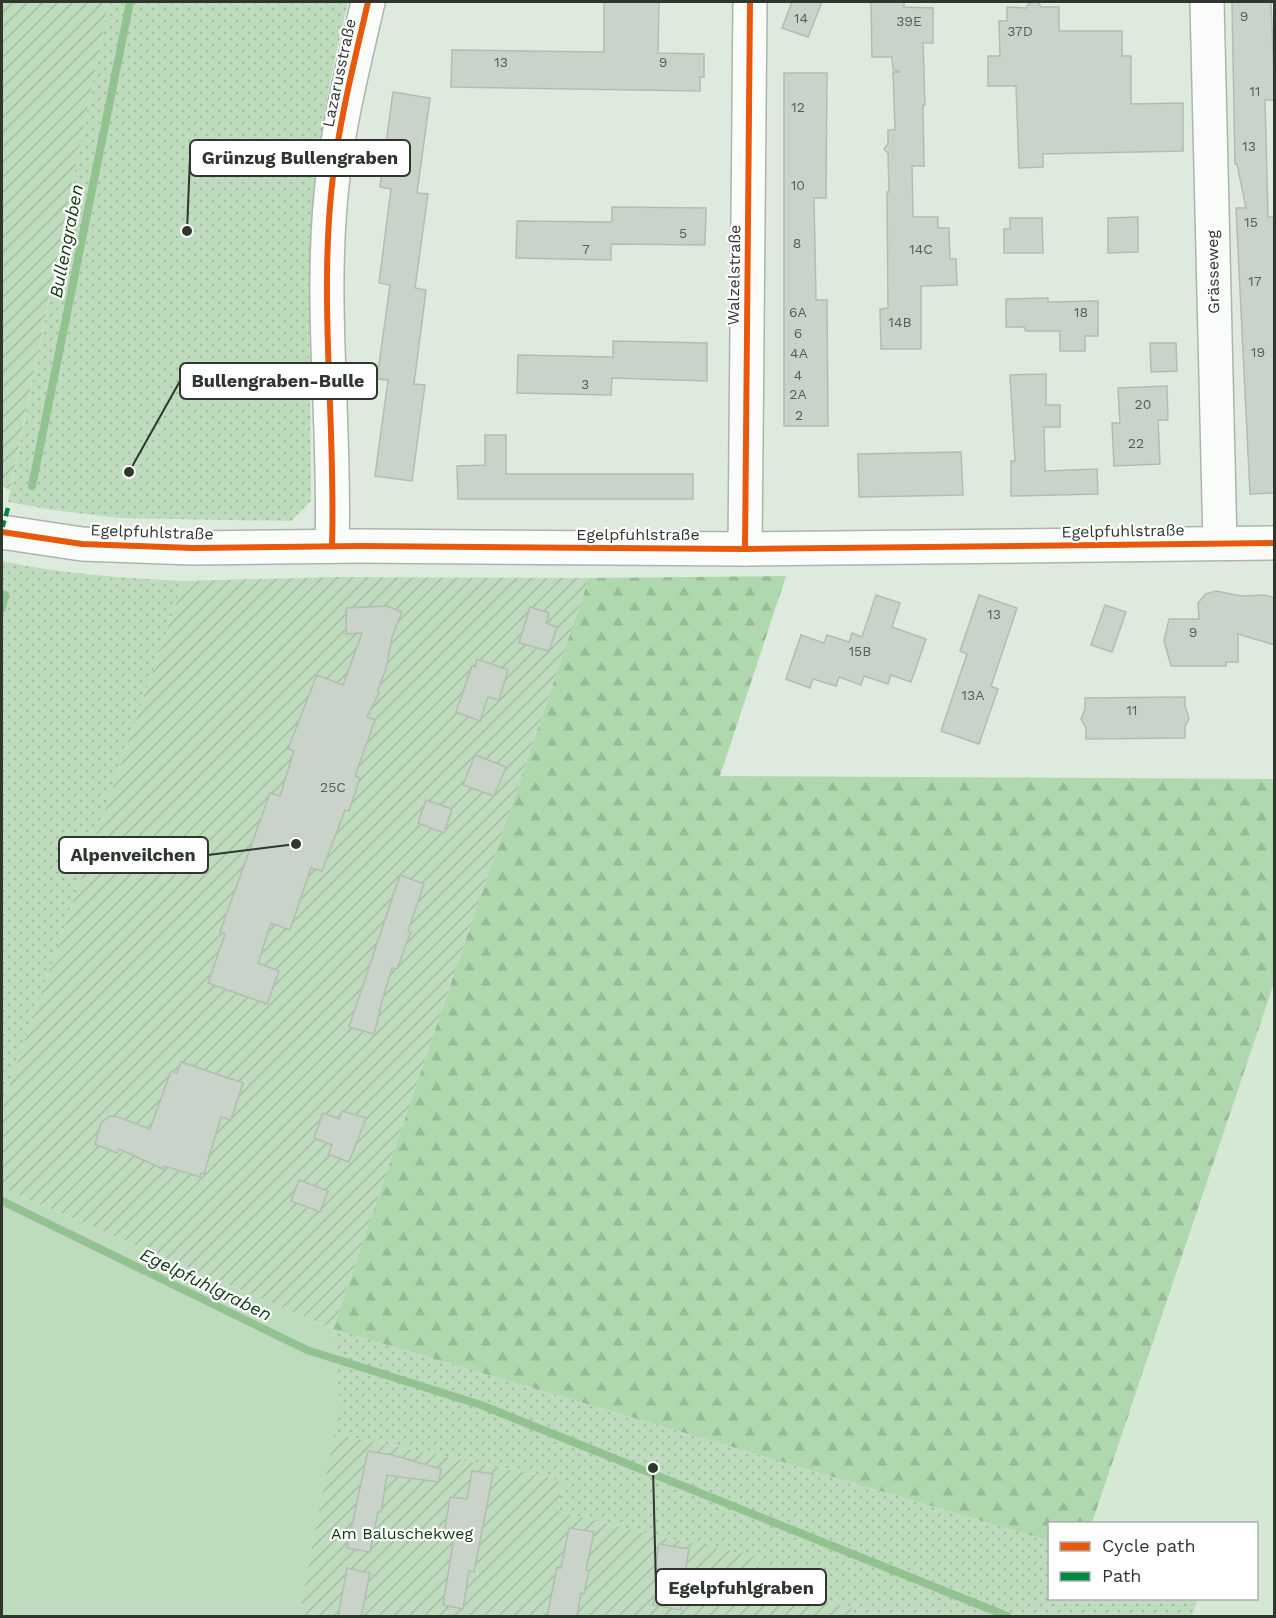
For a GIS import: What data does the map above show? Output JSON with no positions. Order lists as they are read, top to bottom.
{
  "streets": {
    "street": [
      "Lazarusstraße",
      "Grässeweg",
      "Walzelstraße",
      "Egelpfuhlstraße"
    ]
  },
  "crossings": [
    ["Lazarusstraße", "Egelpfuhlstraße"],
    ["Grässeweg", "Egelpfuhlstraße"],
    ["Walzelstraße", "Egelpfuhlstraße"]
  ],
  "water": ["Bullengraben", "Egelpfuhlgraben"],
  "parks": ["Am Baluschekweg"],
  "places": [
    "Grünzug Bullengraben",
    "Bullengraben-Bulle",
    "Alpenveilchen",
    "Egelpfuhlgraben"
  ],
  "house_numbers": [
    "9",
    "14",
    "39E",
    "37D",
    "13",
    "9",
    "11",
    "12",
    "13",
    "10",
    "15",
    "5",
    "8",
    "7",
    "14C",
    "17",
    "6A",
    "18",
    "14B",
    "6",
    "19",
    "4A",
    "4",
    "3",
    "2A",
    "20",
    "2",
    "22",
    "13",
    "9",
    "15B",
    "13A",
    "11",
    "25C"
  ],
  "legend": ["Cycle path", "Path"]
}
